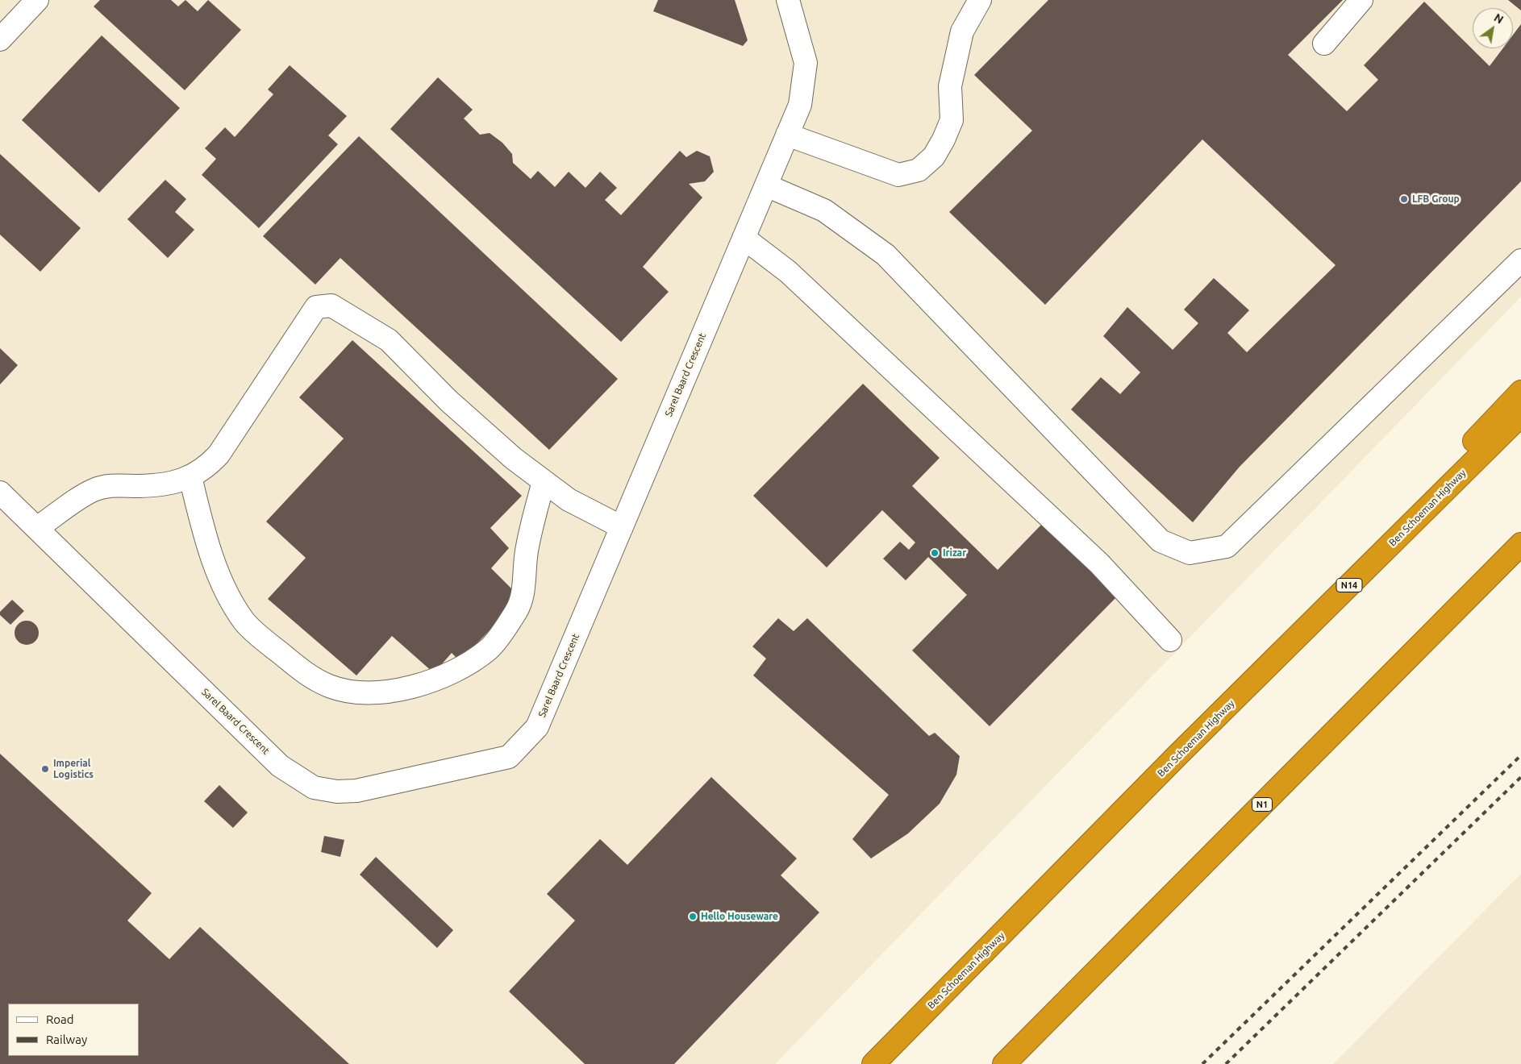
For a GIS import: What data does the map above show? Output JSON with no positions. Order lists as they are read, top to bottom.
{
  "streets": {
    "highway": ["Ben Schoeman Highway", "N14", "N1"],
    "lane": ["Sarel Baard Crescent"]
  },
  "places": [
    "LFB Group",
    "Irizar",
    "Imperial Logistics",
    "Hello Houseware"
  ],
  "legend": ["Road", "Railway"],
  "north": "top right"
}
